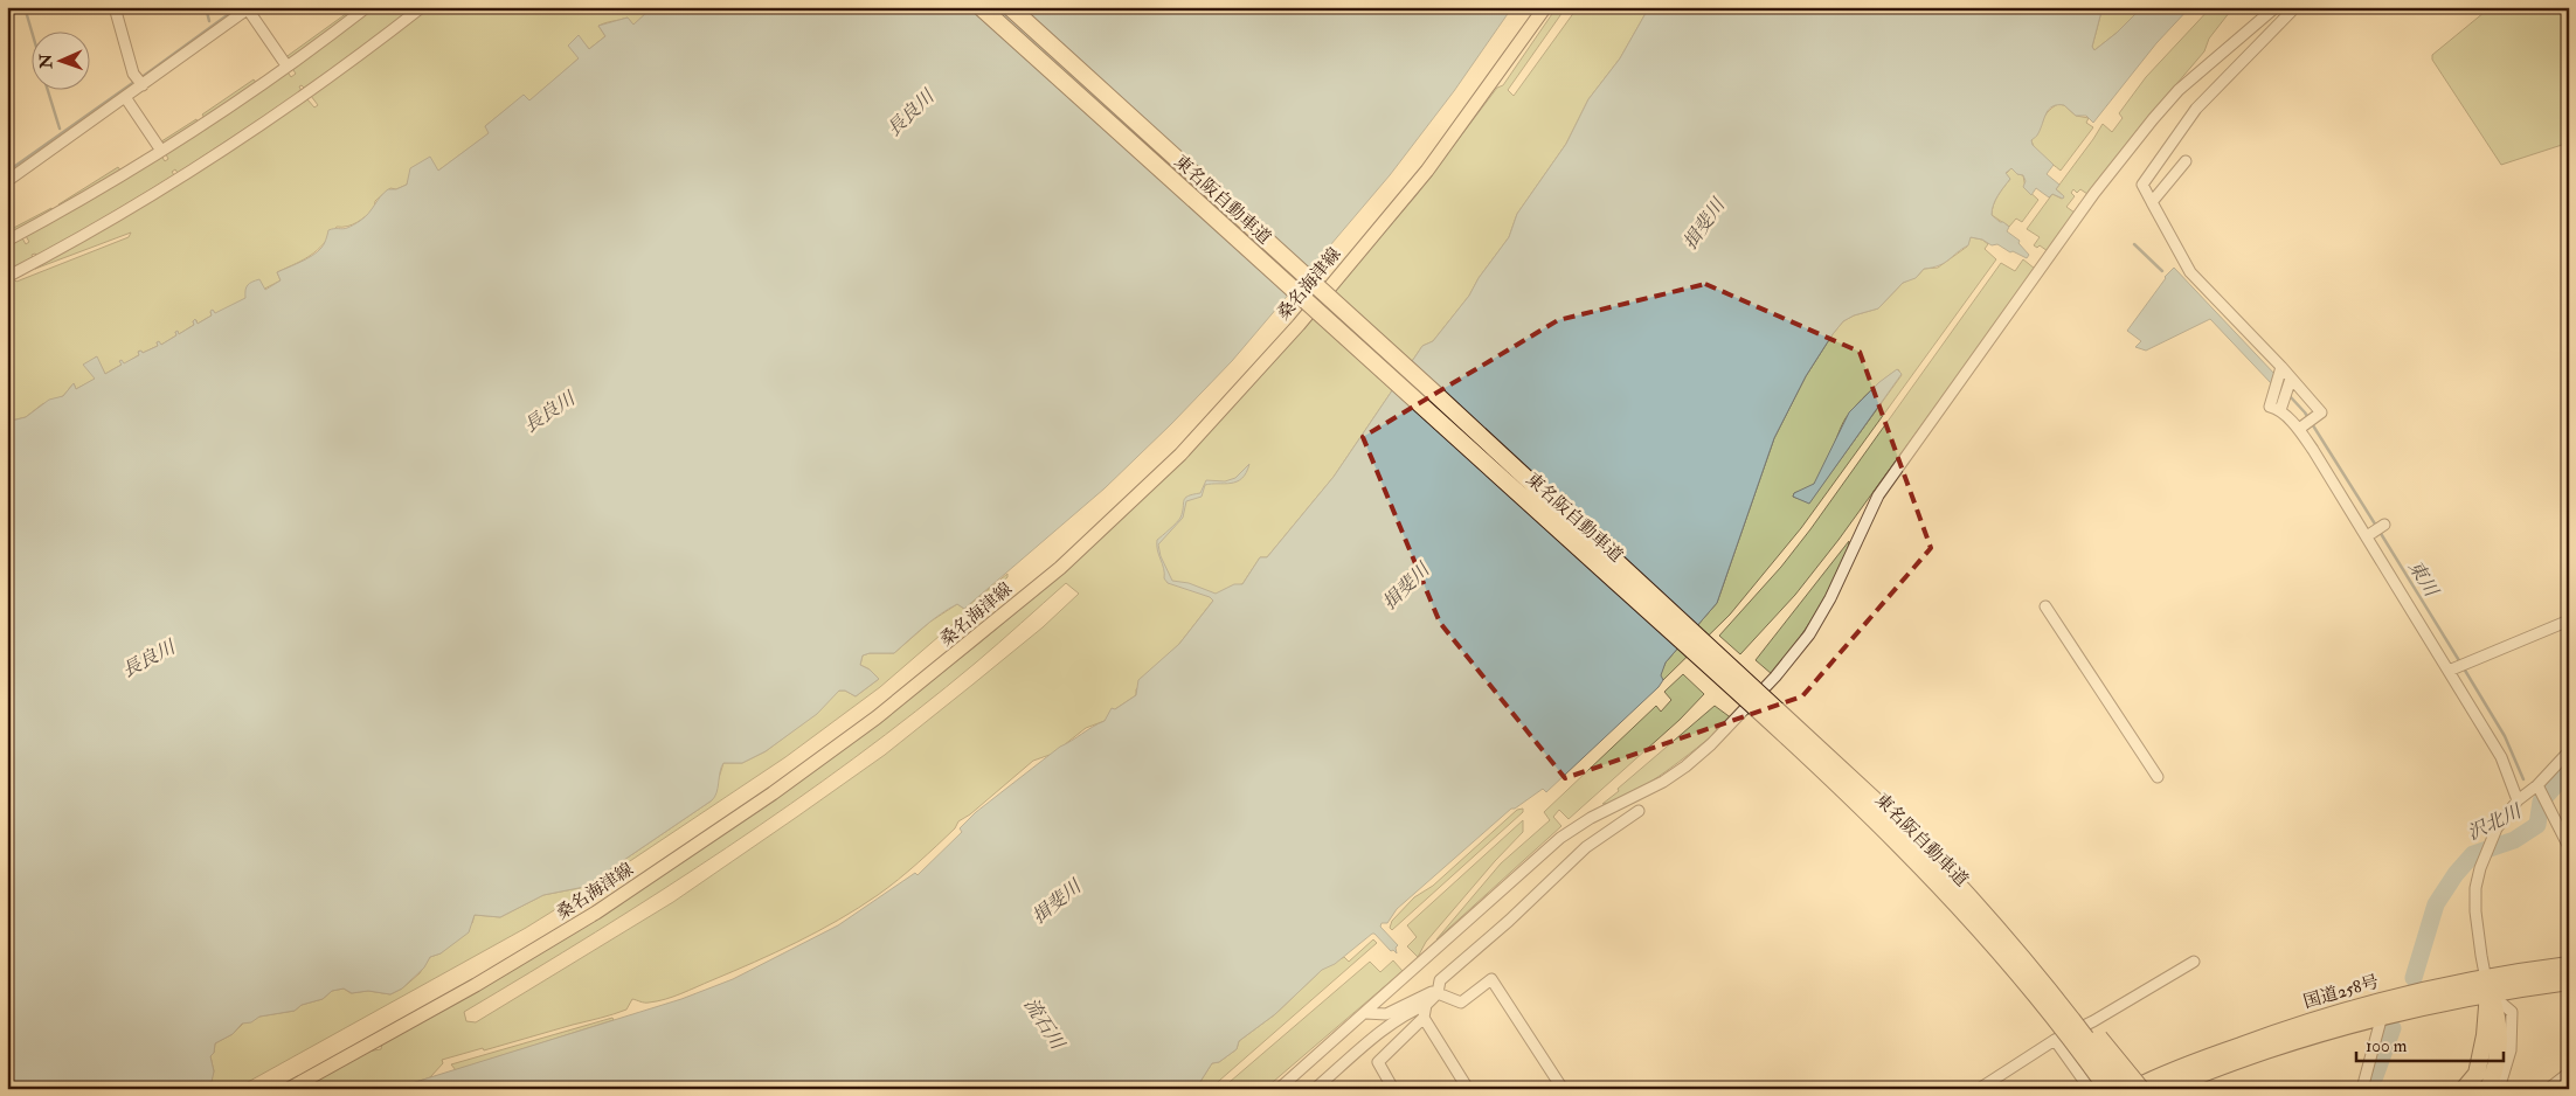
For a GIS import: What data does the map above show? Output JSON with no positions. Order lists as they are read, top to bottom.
{
  "streets": {
    "highway": ["東名阪自動車道", "国道258号"],
    "main road": ["桑名海津線"]
  },
  "water": [
    "長良川",
    "揖斐川",
    "東川",
    "沢北川",
    "流石川"
  ],
  "scale_bar": "100 m",
  "north": "left"
}
